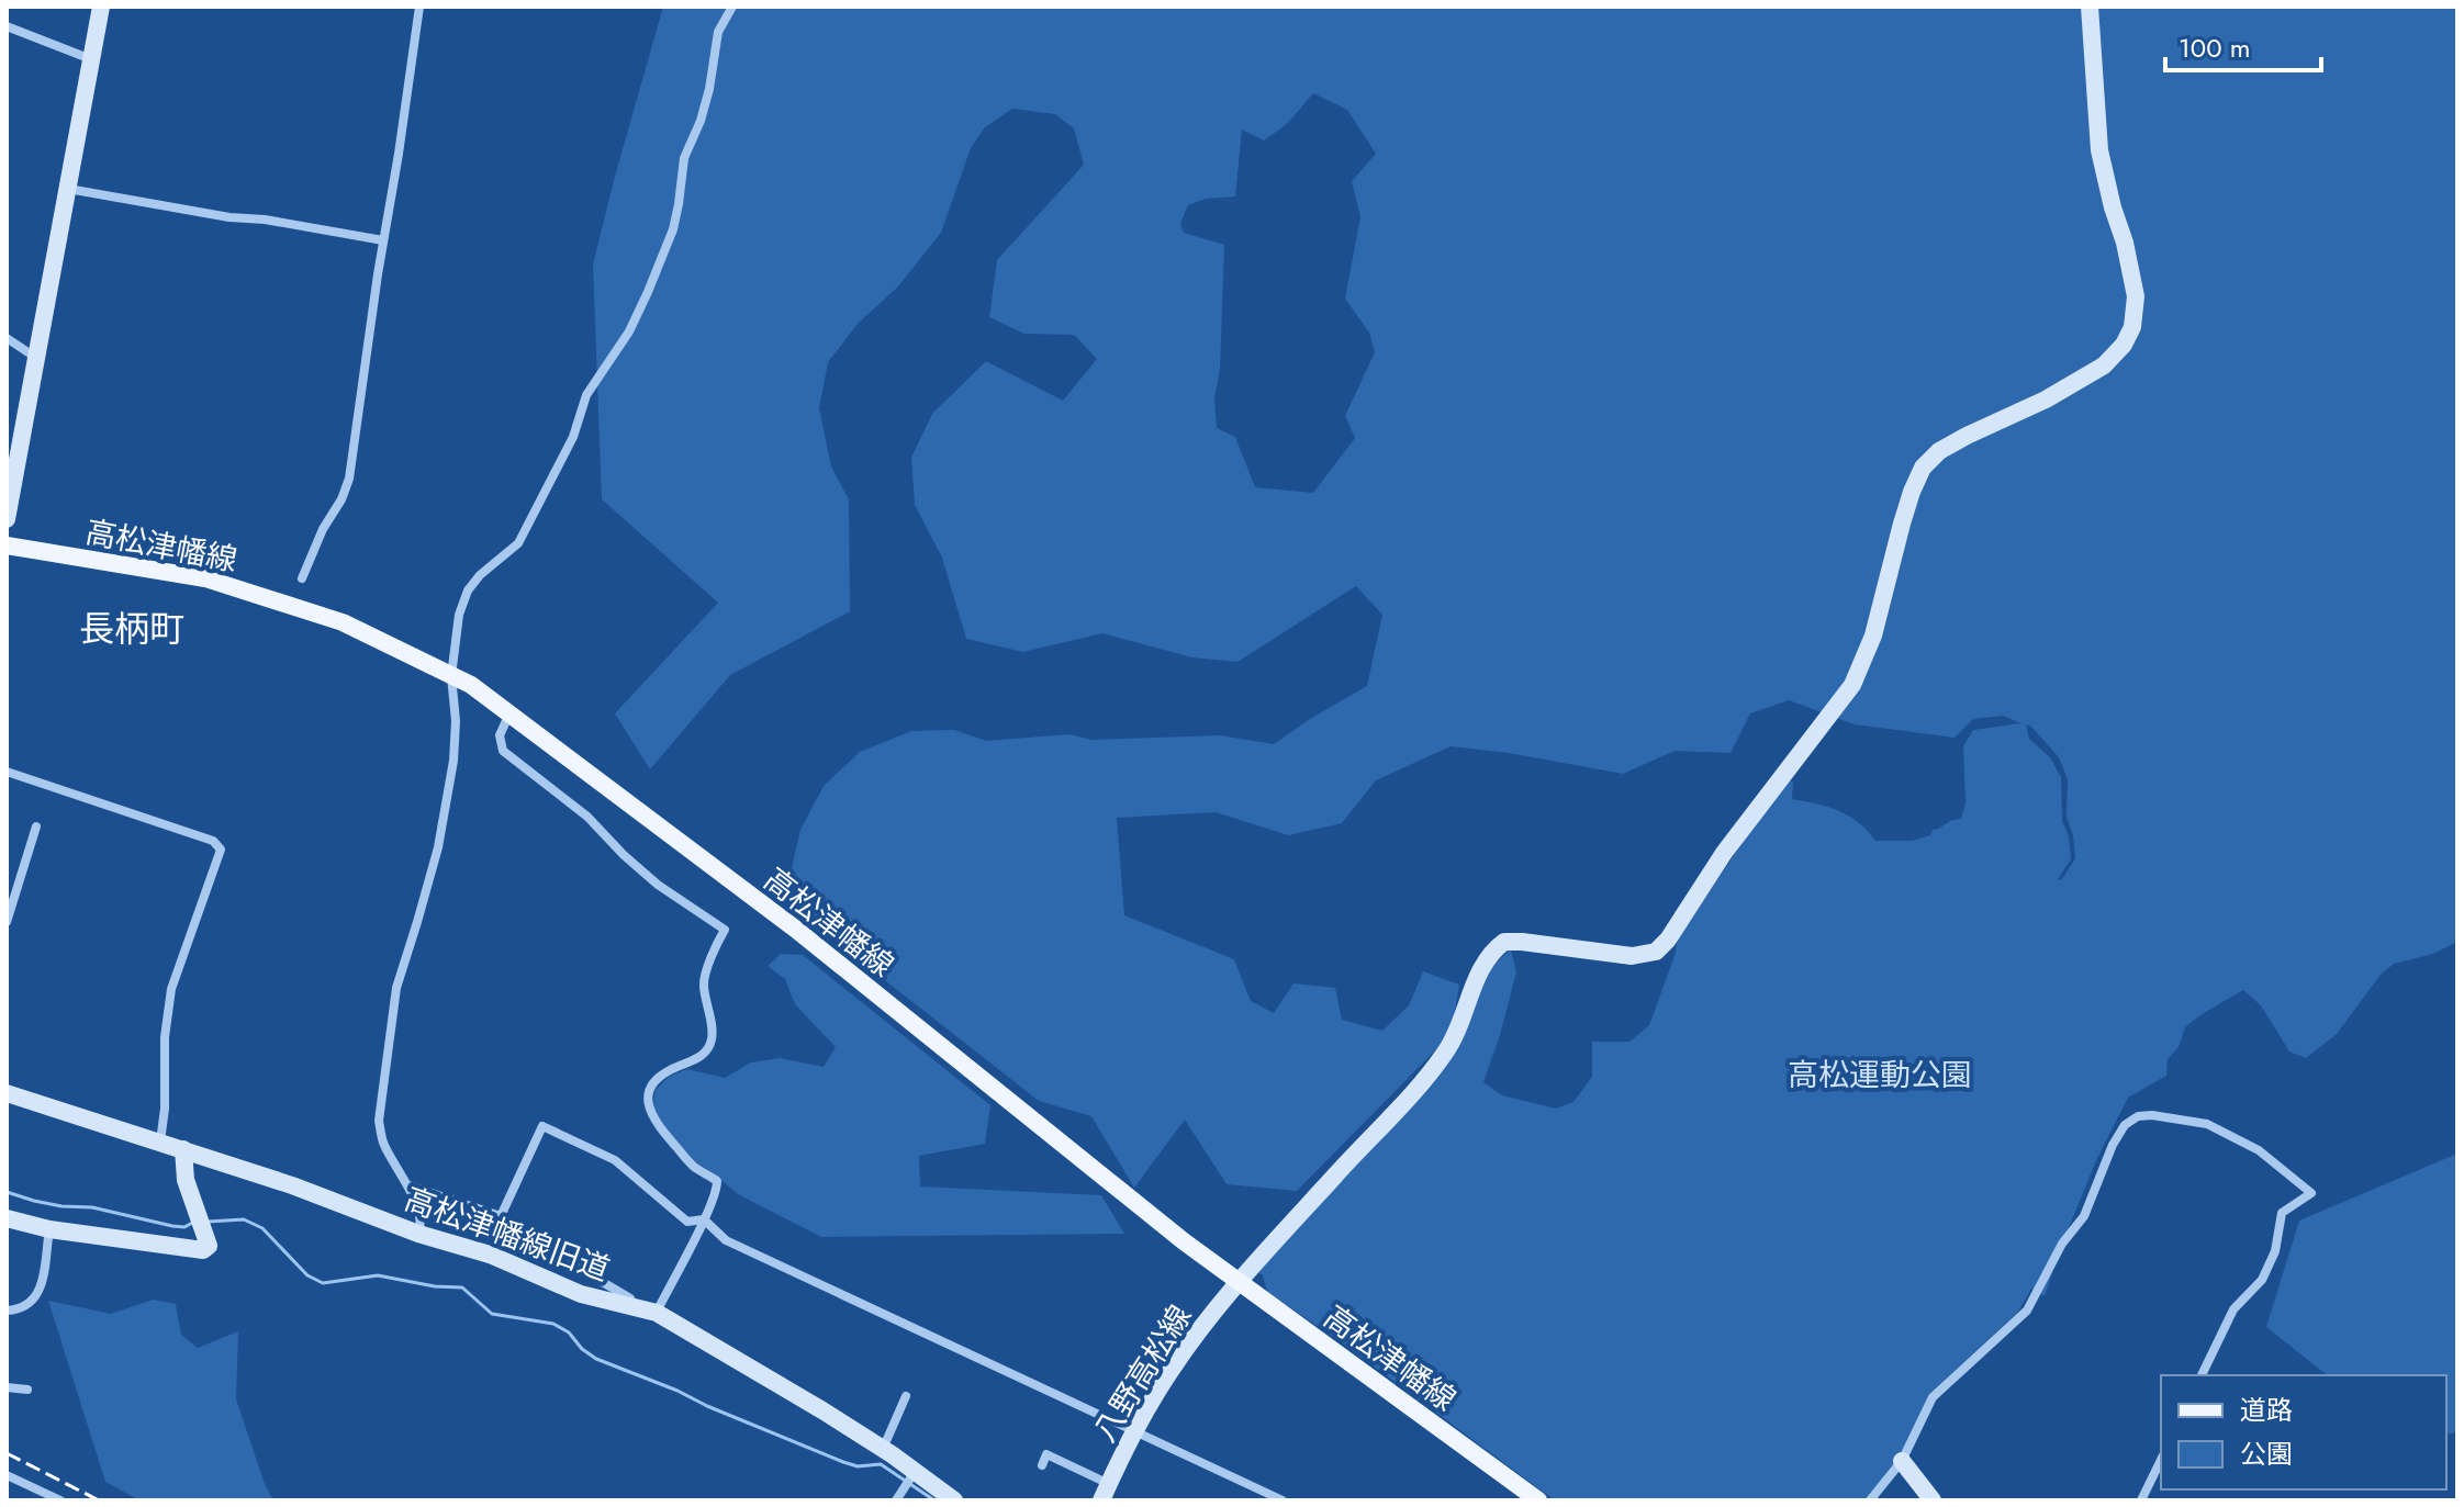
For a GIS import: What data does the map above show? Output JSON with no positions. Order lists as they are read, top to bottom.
{
  "streets": {
    "main road": ["高松津幡線"],
    "street": ["高松津幡線旧道", "八野高松線"]
  },
  "crossings": [
    ["高松津幡線", "八野高松線"]
  ],
  "districts": ["長柄町"],
  "parks": ["高松運動公園"],
  "legend": ["道路", "公園"],
  "scale_bar": "100 m"
}
